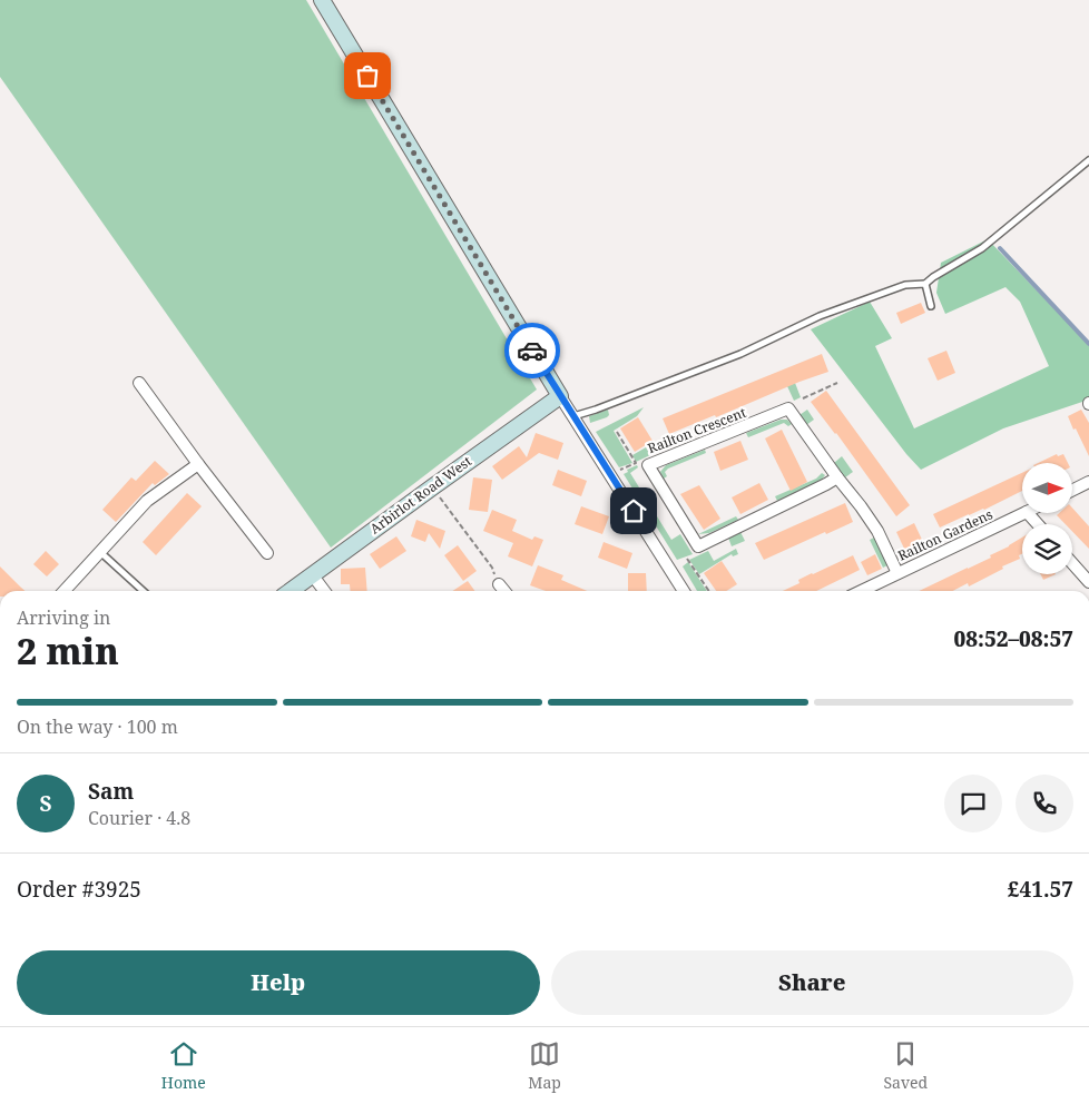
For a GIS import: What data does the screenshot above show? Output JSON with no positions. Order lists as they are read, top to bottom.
{
  "streets": {
    "main road": ["Arbirlot Road West"],
    "street": ["Railton Crescent", "Railton Gardens"]
  },
  "crossings": [
    ["Railton Crescent", "Railton Gardens"]
  ],
  "north": "right",
  "page": {
    "heading": ["2 min", "Arriving in", "08:52–08:57"],
    "panel": [
      "Sam",
      "Courier · 4.8",
      "Order #3925",
      "£41.57"
    ],
    "bar": "On the way · 100 m",
    "round": "S",
    "buttons": ["Help", "Share"],
    "tabs": ["Home", "Map", "Saved"]
  }
}
